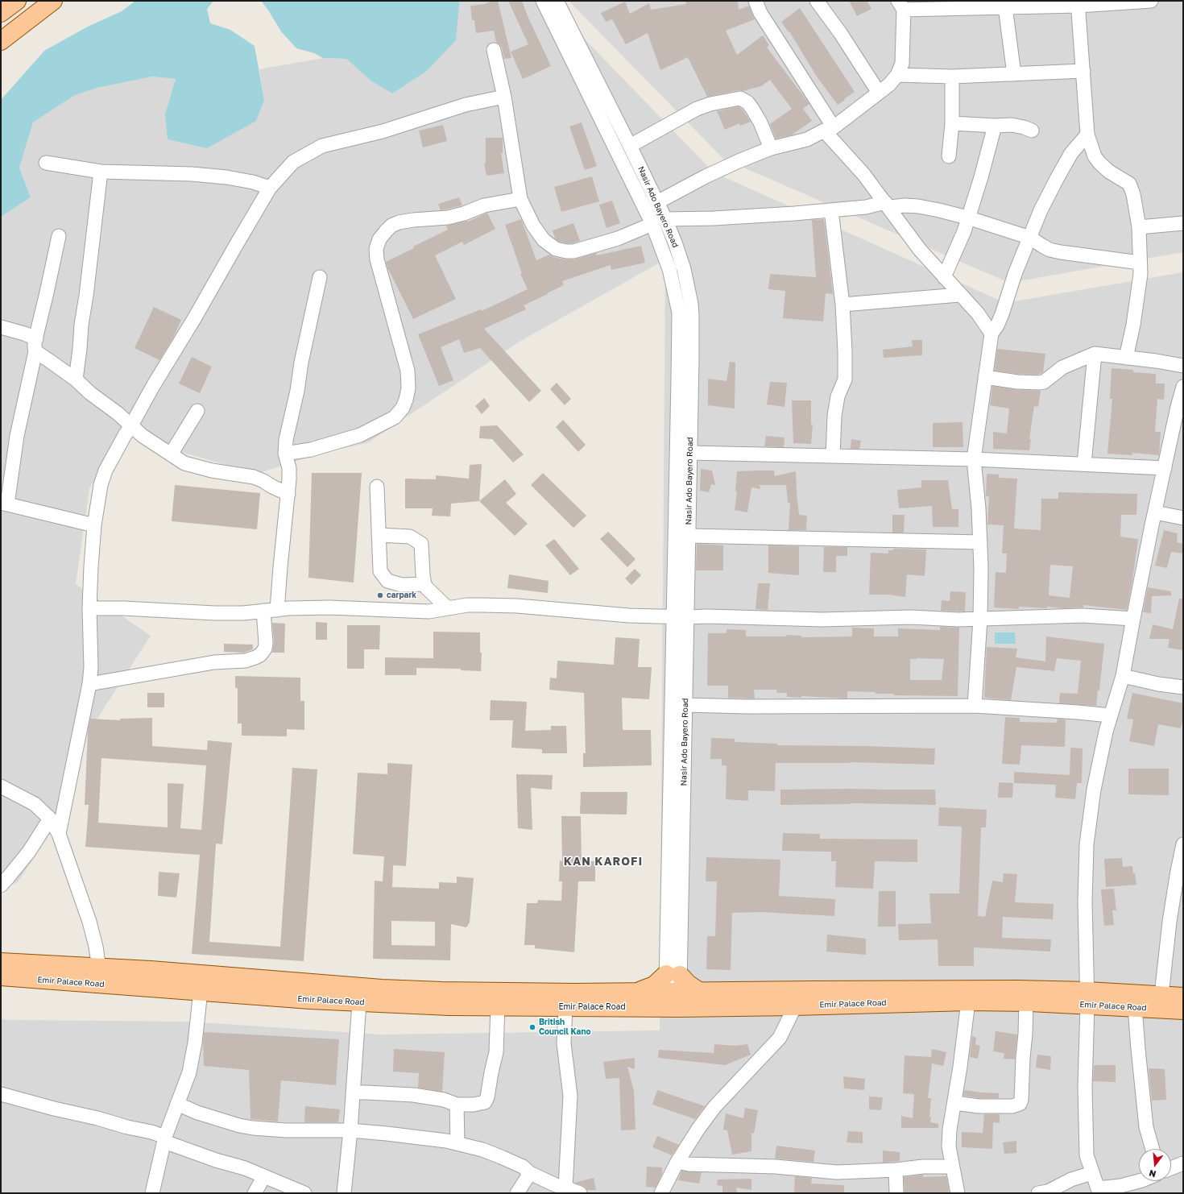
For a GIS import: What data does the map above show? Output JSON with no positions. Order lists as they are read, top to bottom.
{
  "streets": {
    "main road": ["Emir Palace Road"],
    "street": ["Nasir Ado Bayero Road"]
  },
  "crossings": [
    ["Nasir Ado Bayero Road", "Emir Palace Road"]
  ],
  "districts": ["KAN KAROFI"],
  "places": ["carpark", "British Council Kano"],
  "north": "bottom"
}
